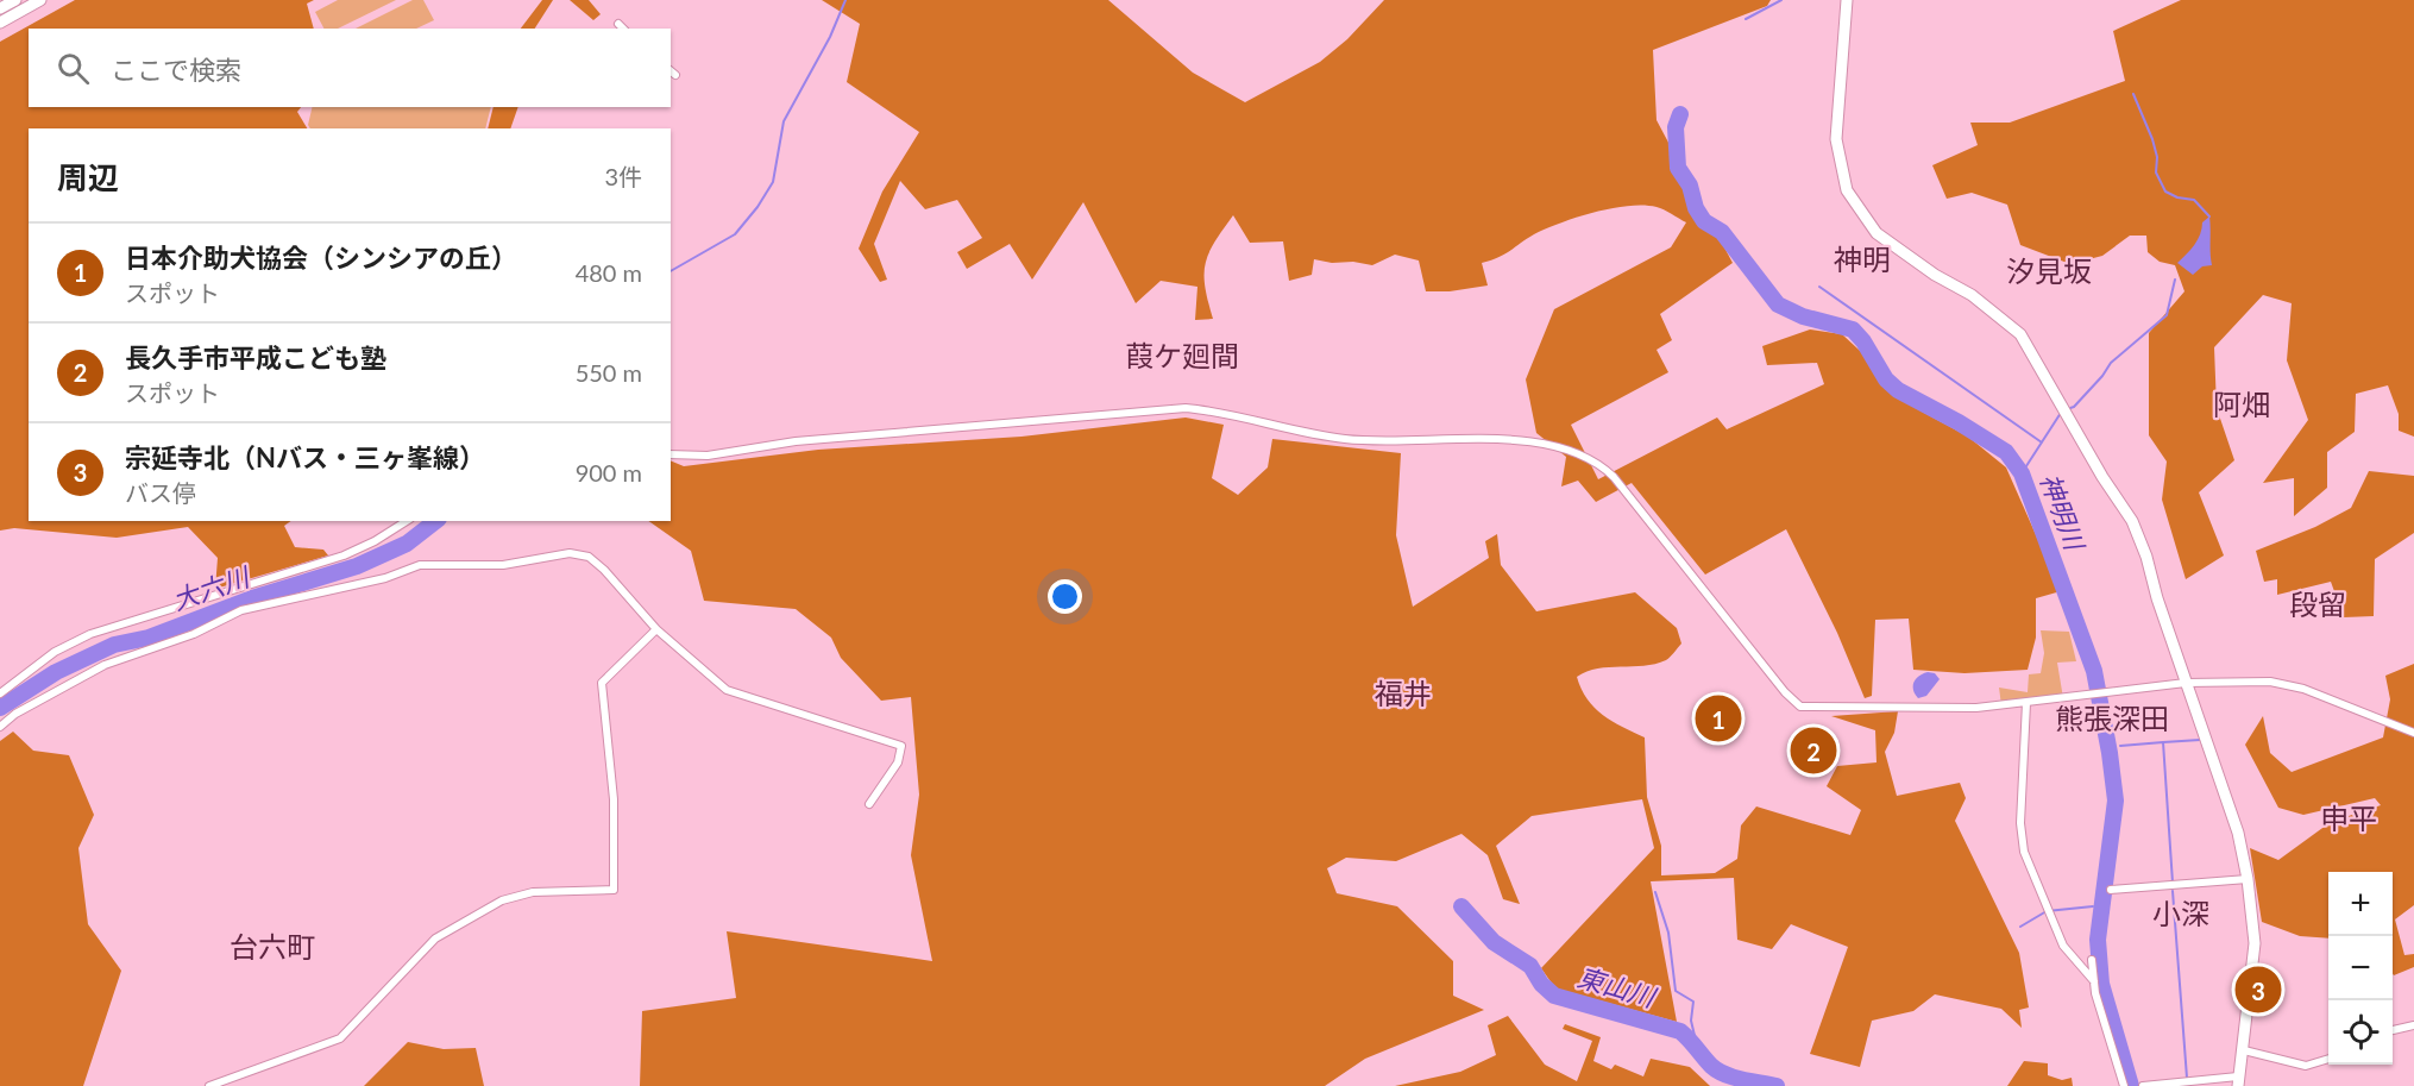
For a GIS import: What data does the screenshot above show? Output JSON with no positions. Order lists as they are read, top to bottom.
{
  "districts": [
    "神明",
    "汐見坂",
    "葭ケ廻間",
    "阿畑",
    "段留",
    "福井",
    "熊張深田",
    "申平",
    "小深",
    "台六町"
  ],
  "water": ["神明川", "大六川", "東山川"],
  "page": {
    "search": "ここで検索",
    "heading": ["周辺", "3件"],
    "list": [
      {
        "mark": "1",
        "name": "日本介助犬協会（シンシアの丘）",
        "note": "スポット",
        "value": "480 m"
      },
      {
        "mark": "2",
        "name": "長久手市平成こども塾",
        "note": "スポット",
        "value": "550 m"
      },
      {
        "mark": "3",
        "name": "宗延寺北（Nバス・三ヶ峯線）",
        "note": "バス停",
        "value": "900 m"
      }
    ],
    "pins": ["1", "2", "3"],
    "map_buttons": ["+", "−"]
  }
}
